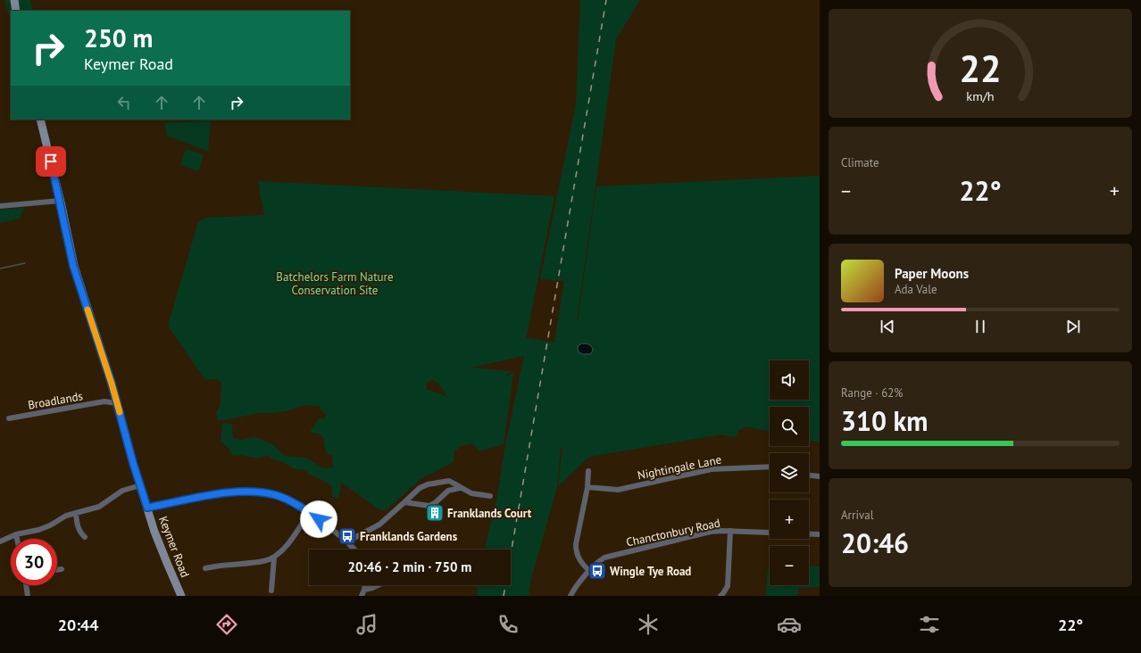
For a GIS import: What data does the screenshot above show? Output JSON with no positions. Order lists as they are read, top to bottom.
{
  "streets": {
    "street": [
      "Broadlands",
      "Nightingale Lane",
      "Chanctonbury Road",
      "Keymer Road"
    ]
  },
  "crossings": [
    ["Broadlands", "Keymer Road"]
  ],
  "parks": ["Batchelors Farm Nature Conservation Site"],
  "places": {
    "building": ["Franklands Court"],
    "bus stop": ["Franklands Gardens", "Wingle Tye Road"]
  },
  "page": {
    "turn": ["250 m", "Keymer Road"],
    "tile": [
      "Climate",
      ["Range · 62%", "310 km"],
      ["Arrival", "20:46"]
    ],
    "heat": ["−", "22°", "+"],
    "song": ["Paper Moons", "Ada Vale"],
    "map_buttons": ["+", "−"],
    "limit": "30",
    "trip": "20:46 · 2 min · 750 m",
    "tabs": ["20:44", "22°"],
    "gauge": ["22", "km/h"]
  }
}
